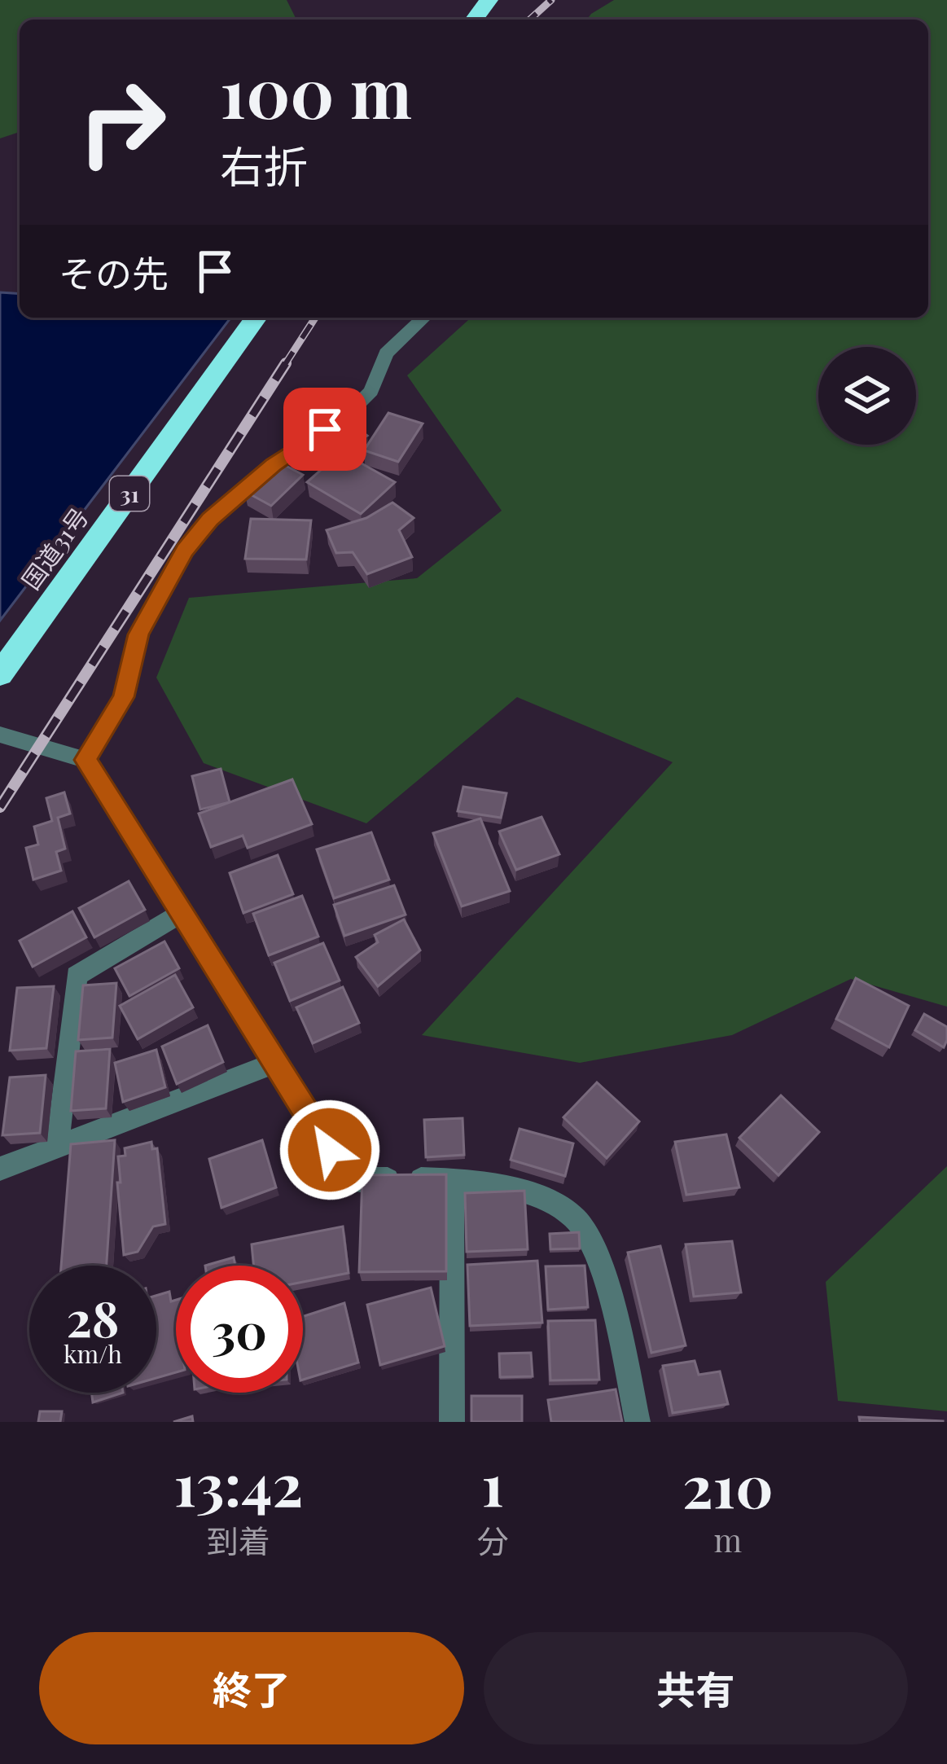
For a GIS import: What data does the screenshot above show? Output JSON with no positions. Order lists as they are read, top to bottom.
{
  "streets": {
    "highway": ["31", "国道31号"]
  },
  "page": {
    "turn": ["100 m", "右折"],
    "then": "その先",
    "speed": "28 km/h",
    "limit": "30",
    "eta": [
      "13:42",
      "到着",
      "1",
      "分",
      "210",
      "m"
    ],
    "buttons": ["終了", "共有"]
  }
}
